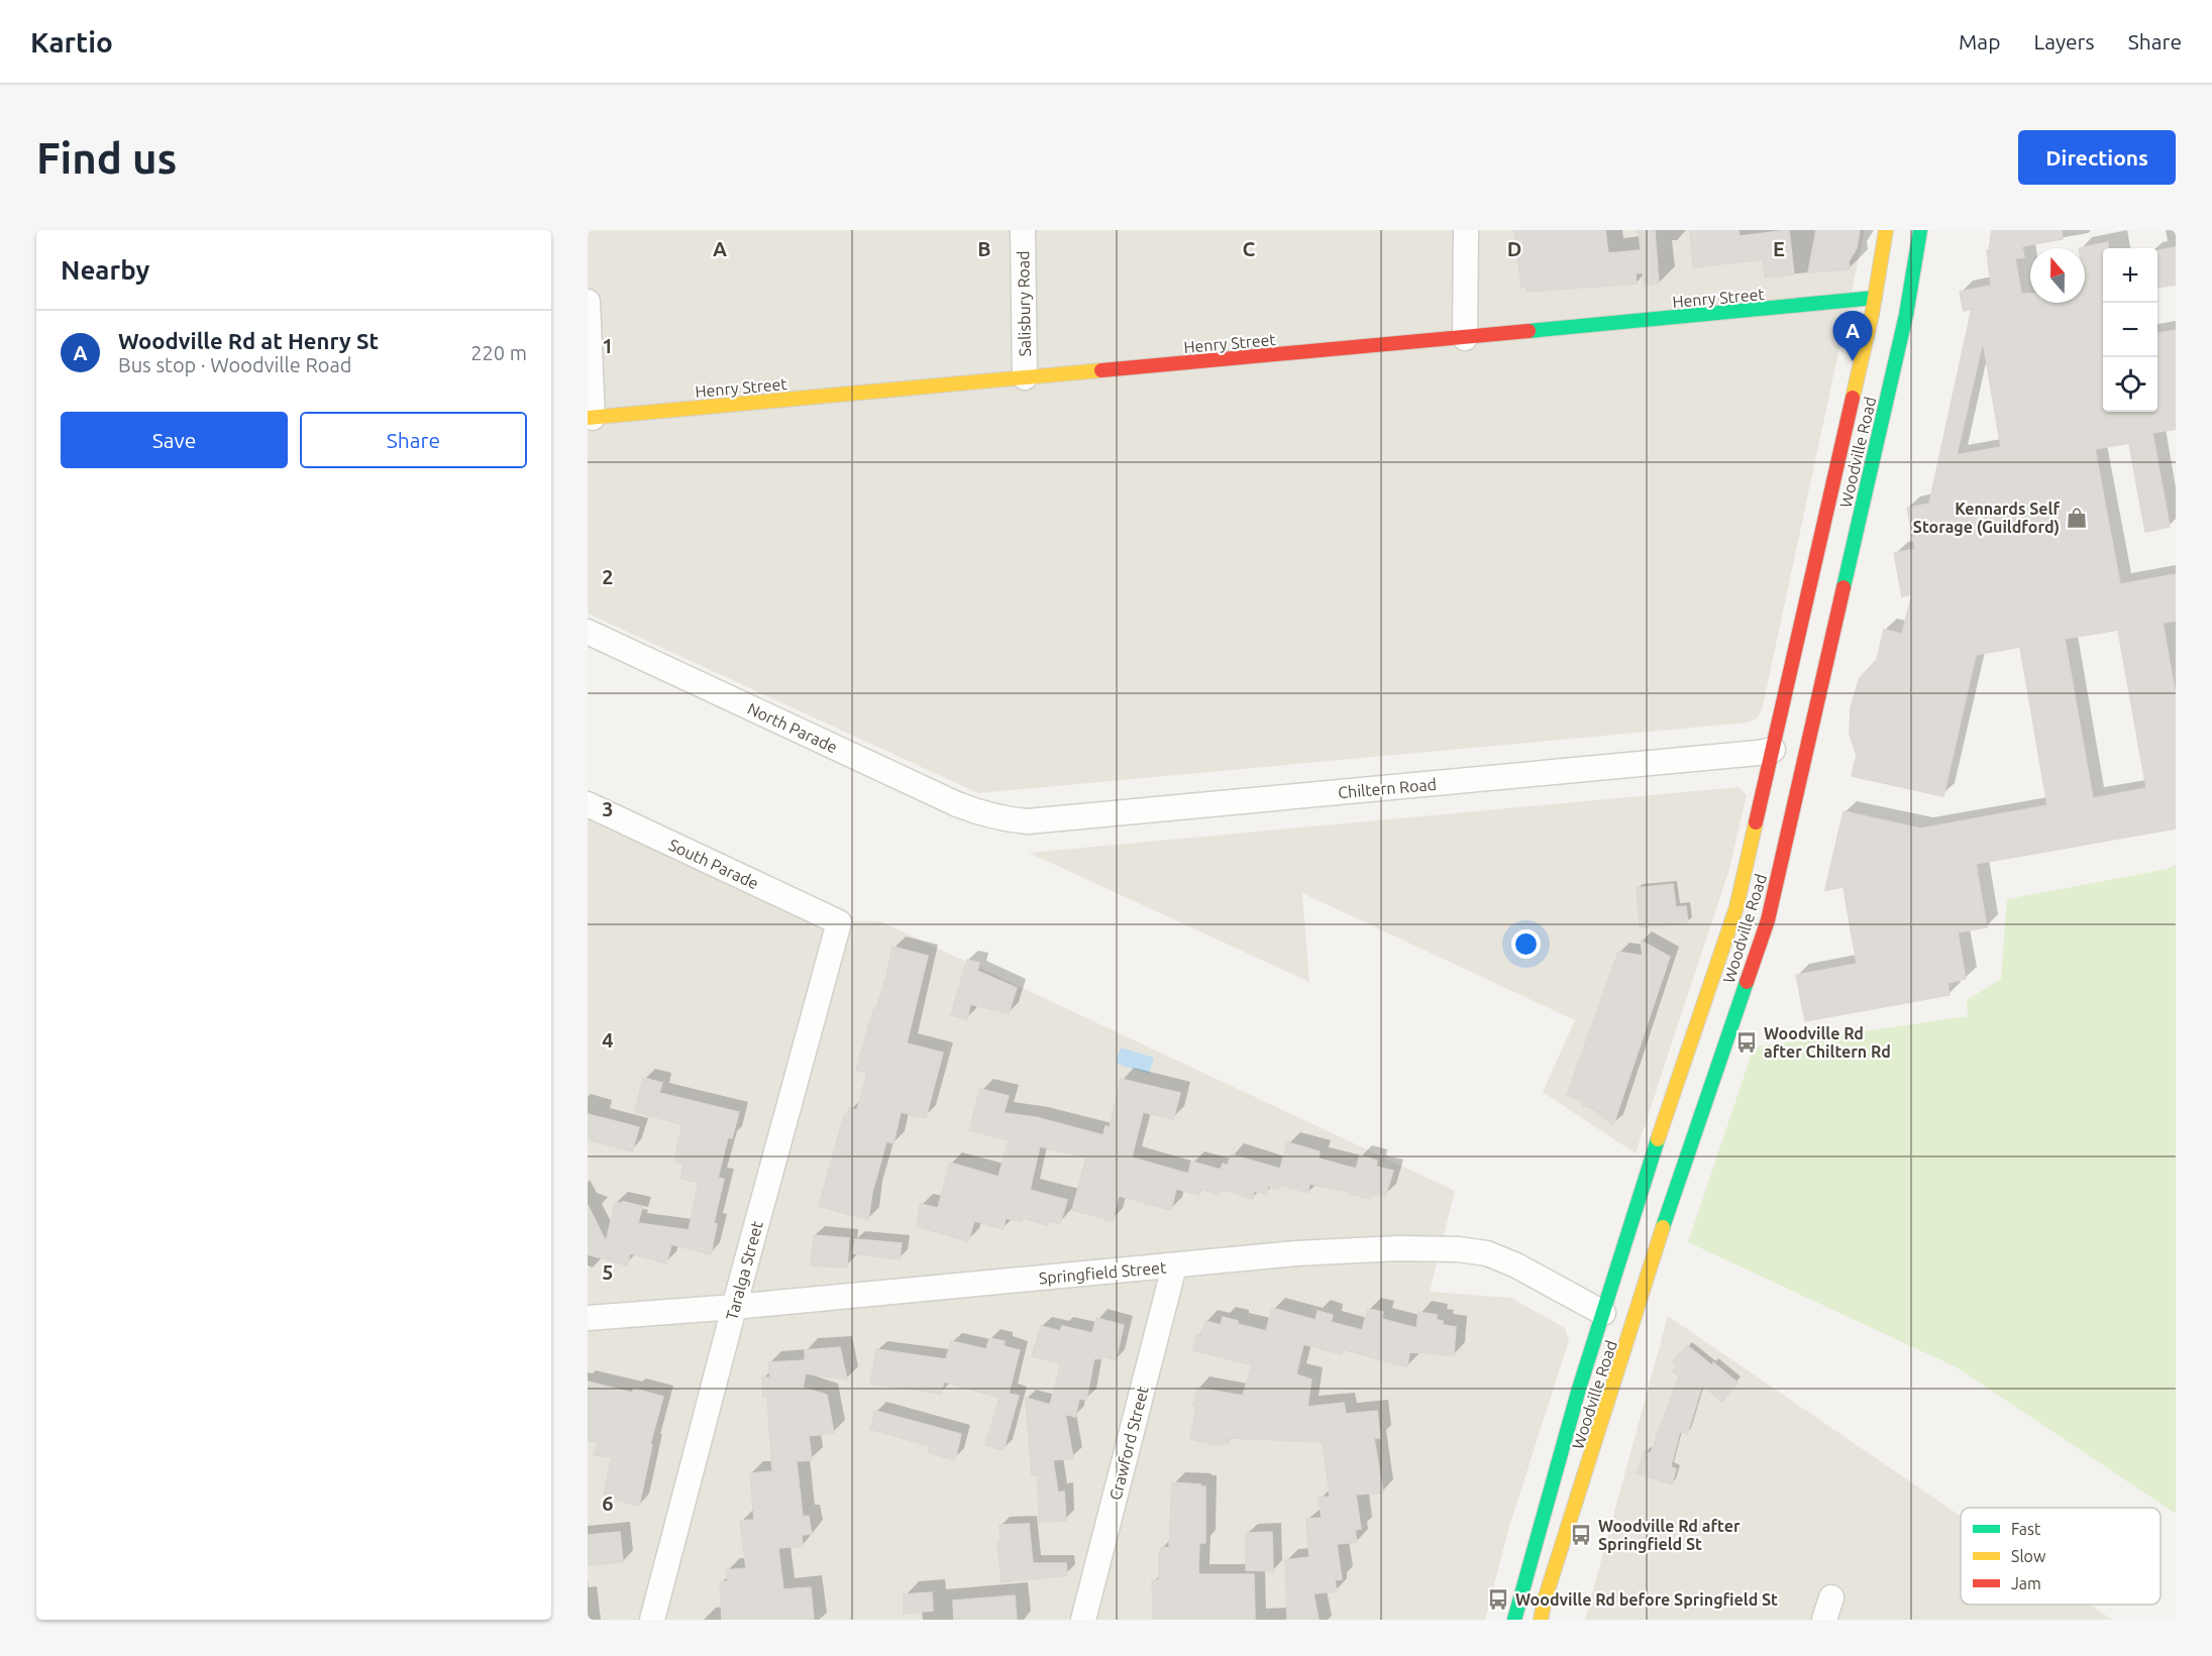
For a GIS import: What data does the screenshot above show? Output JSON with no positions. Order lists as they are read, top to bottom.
{
  "streets": {
    "main road": ["Henry Street", "Woodville Road"],
    "street": [
      "Salisbury Road",
      "North Parade",
      "Chiltern Road",
      "South Parade",
      "Taralga Street",
      "Springfield Street",
      "Crawford Street"
    ]
  },
  "crossings": [
    ["Henry Street", "Salisbury Road"],
    ["Henry Street", "Woodville Road"],
    ["Woodville Road", "Chiltern Road"],
    ["Woodville Road", "Springfield Street"],
    ["North Parade", "Chiltern Road"],
    ["South Parade", "Taralga Street"],
    ["Taralga Street", "Springfield Street"],
    ["Springfield Street", "Crawford Street"]
  ],
  "places": {
    "shop": ["Kennards Self Storage (Guildford)"],
    "bus stop": ["Woodville Rd after Chiltern Rd", "Woodville Rd after Springfield St", "Woodville Rd before Springfield St"]
  },
  "legend": ["Fast", "Slow", "Jam"],
  "north": "top",
  "page": {
    "header": "Kartio",
    "nav": ["Map", "Layers", "Share"],
    "buttons": [
      "Directions",
      ["Save", "Share"]
    ],
    "title": "Find us",
    "heading": "Nearby",
    "map_buttons": ["+", "−"],
    "list": [
      {
        "mark": "A",
        "name": "Woodville Rd at Henry St",
        "note": "Bus stop · Woodville Road",
        "value": "220 m"
      }
    ],
    "pins": "A"
  },
  "grid": {
    "columns": [
      "A",
      "B",
      "C",
      "D",
      "E"
    ],
    "rows": [
      "1",
      "2",
      "3",
      "4",
      "5",
      "6"
    ]
  }
}
